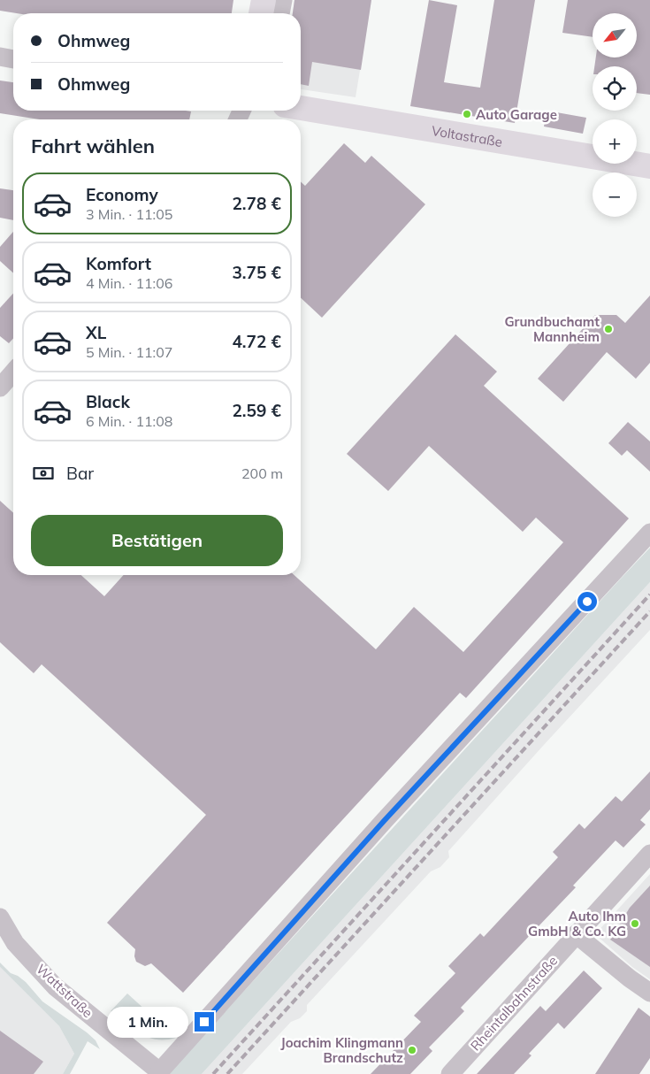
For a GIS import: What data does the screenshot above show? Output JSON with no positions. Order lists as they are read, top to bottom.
{
  "streets": {
    "main road": ["Voltastraße"],
    "street": ["Wattstraße", "Rheintalbahnstraße"]
  },
  "places": [
    "Auto Garage",
    "Grundbuchamt Mannheim",
    "Auto Ihm GmbH & Co. KG",
    "Joachim Klingmann Brandschutz"
  ],
  "north": "bottom left",
  "page": {
    "map_buttons": ["+", "−"],
    "banner": ["Ohmweg", "Ohmweg"],
    "heading": "Fahrt wählen",
    "list": [
      {
        "name": "Economy",
        "note": "3 Min. · 11:05",
        "value": "2.78 €"
      },
      {
        "name": "Komfort",
        "note": "4 Min. · 11:06",
        "value": "3.75 €"
      },
      {
        "name": "XL",
        "note": "5 Min. · 11:07",
        "value": "4.72 €"
      },
      {
        "name": "Black",
        "note": "6 Min. · 11:08",
        "value": "2.59 €"
      }
    ],
    "pay": ["Bar", "200 m"],
    "buttons": "Bestätigen",
    "bubble": "1 Min."
  }
}
